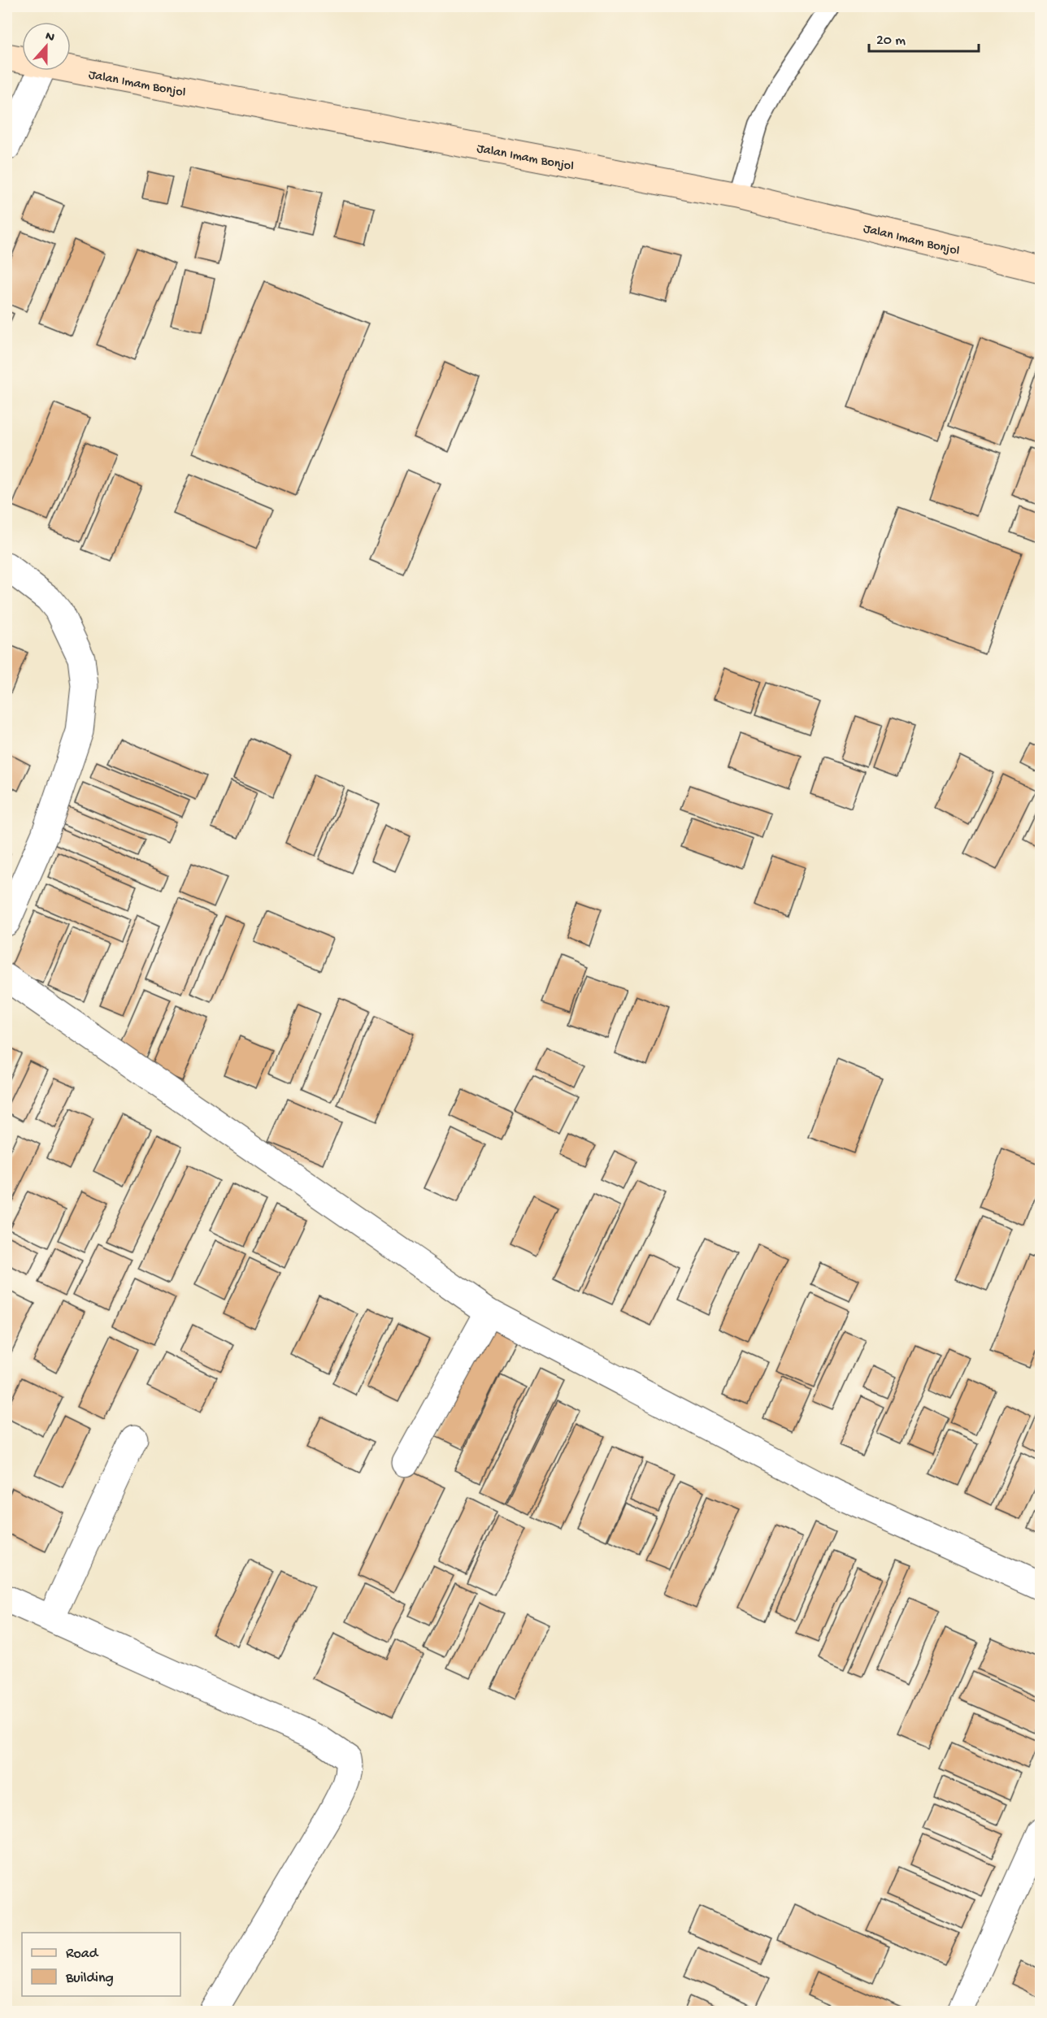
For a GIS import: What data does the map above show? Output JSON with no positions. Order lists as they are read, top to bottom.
{
  "streets": {
    "main road": ["Jalan Imam Bonjol"]
  },
  "legend": ["Road", "Building"],
  "scale_bar": "20 m",
  "north": "top"
}
